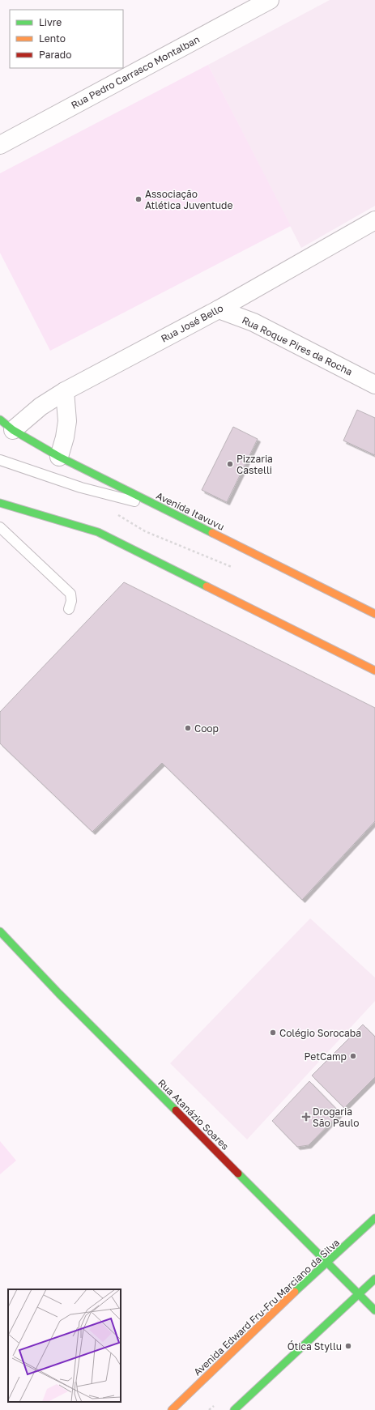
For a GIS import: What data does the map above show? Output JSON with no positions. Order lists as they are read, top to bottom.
{
  "streets": {
    "main road": ["Avenida Itavuvu", "Rua Atanázio Soares", "Avenida Edward Fru-Fru Marciano da Silva"],
    "street": ["Rua Pedro Carrasco Montalban", "Rua José Bello", "Rua Roque Pires da Rocha"]
  },
  "crossings": [
    ["Rua José Bello", "Rua Roque Pires da Rocha"],
    ["Rua José Bello", "Avenida Itavuvu"],
    ["Rua Atanázio Soares", "Avenida Edward Fru-Fru Marciano da Silva"]
  ],
  "places": {
    "other": [
      "Associação Atlética Juventude",
      "Pizzaria Castelli",
      "Coop",
      "Colégio Sorocaba",
      "PetCamp",
      "Ótica Styllu"
    ],
    "health": ["Drogaria São Paulo"]
  },
  "legend": ["Livre", "Lento", "Parado"]
}
